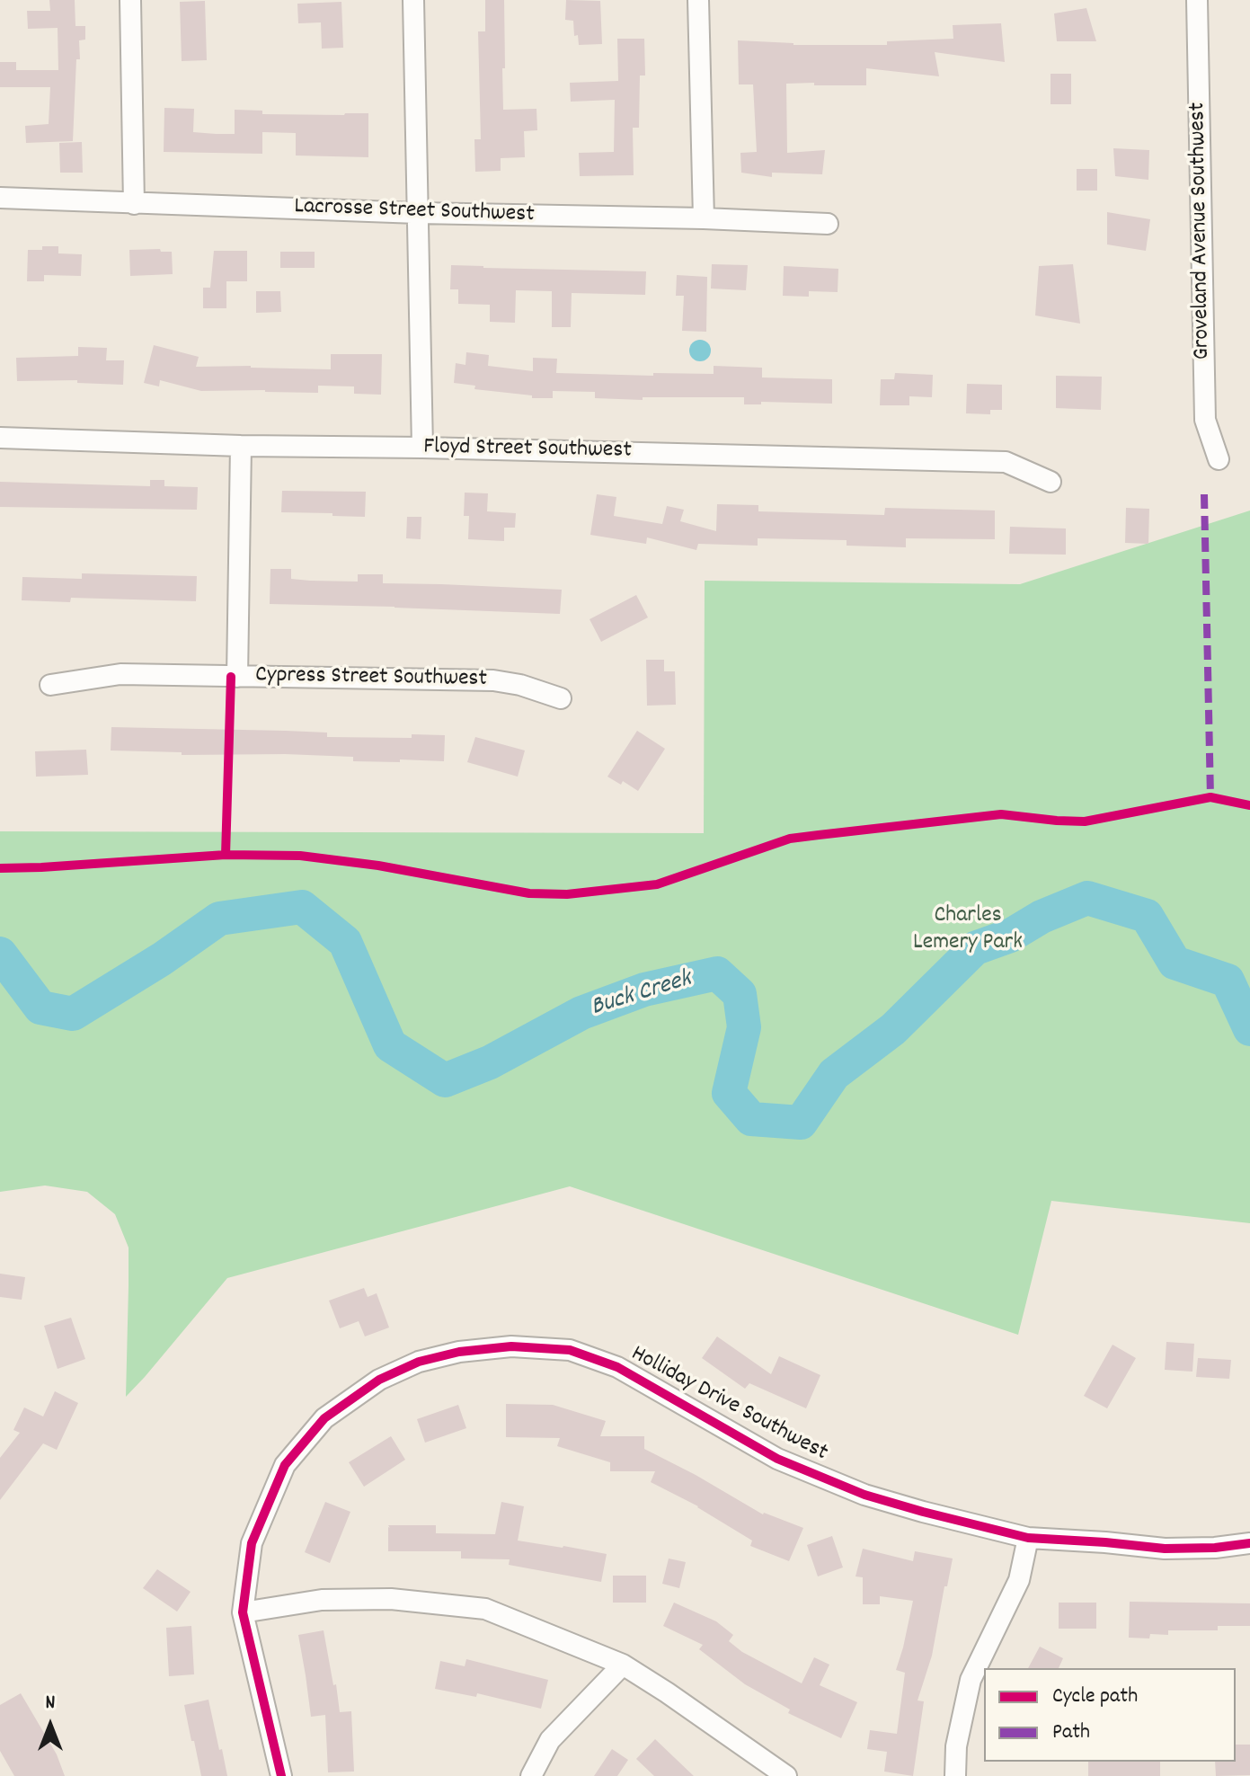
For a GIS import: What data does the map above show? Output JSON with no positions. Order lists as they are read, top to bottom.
{
  "streets": {
    "street": [
      "Lacrosse Street Southwest",
      "Groveland Avenue Southwest",
      "Floyd Street Southwest",
      "Cypress Street Southwest",
      "Holliday Drive Southwest"
    ]
  },
  "water": ["Buck Creek"],
  "parks": ["Charles Lemery Park"],
  "legend": ["Cycle path", "Path"],
  "north": "top"
}
